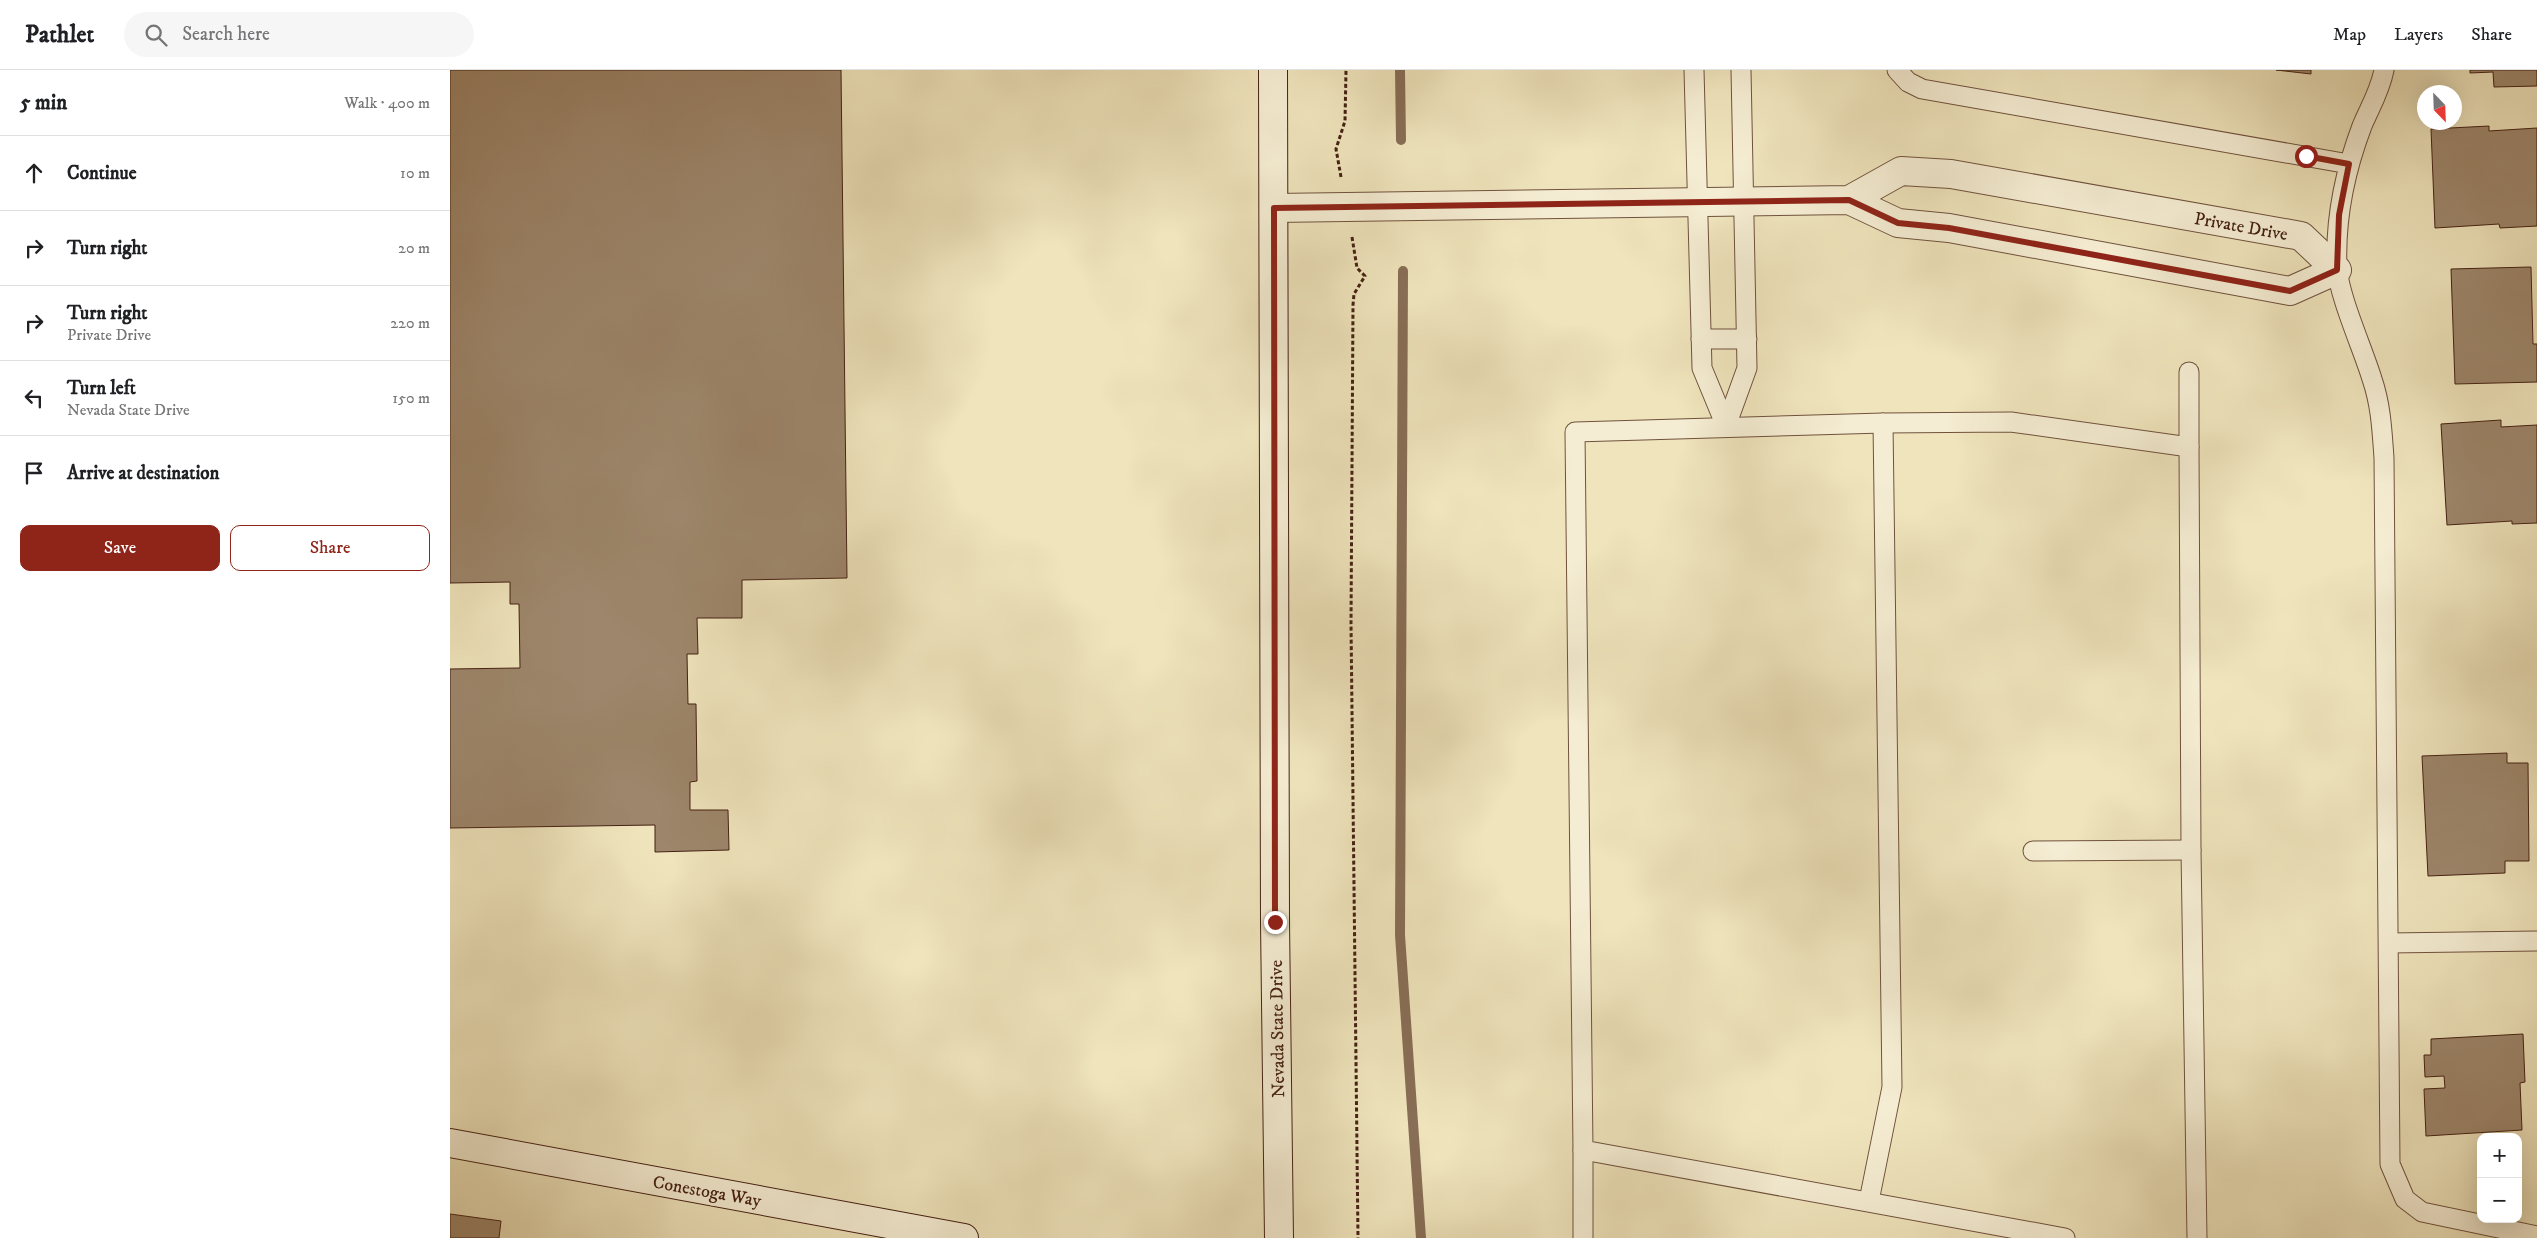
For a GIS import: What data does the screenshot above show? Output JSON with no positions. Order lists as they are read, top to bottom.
{
  "streets": {
    "street": ["Private Drive", "Nevada State Drive", "Conestoga Way"]
  },
  "crossings": [
    ["Private Drive", "Nevada State Drive"]
  ],
  "north": "bottom right",
  "page": {
    "header": "Pathlet",
    "search": "Search here",
    "nav": ["Map", "Layers", "Share"],
    "heading": ["5 min", "Walk · 400 m"],
    "list": [
      ["Continue", "10 m"],
      ["Turn right", "20 m"],
      ["Turn right", "Private Drive", "220 m"],
      ["Turn left", "Nevada State Drive", "150 m"],
      "Arrive at destination"
    ],
    "buttons": ["Save", "Share"],
    "map_buttons": ["+", "−"]
  }
}
